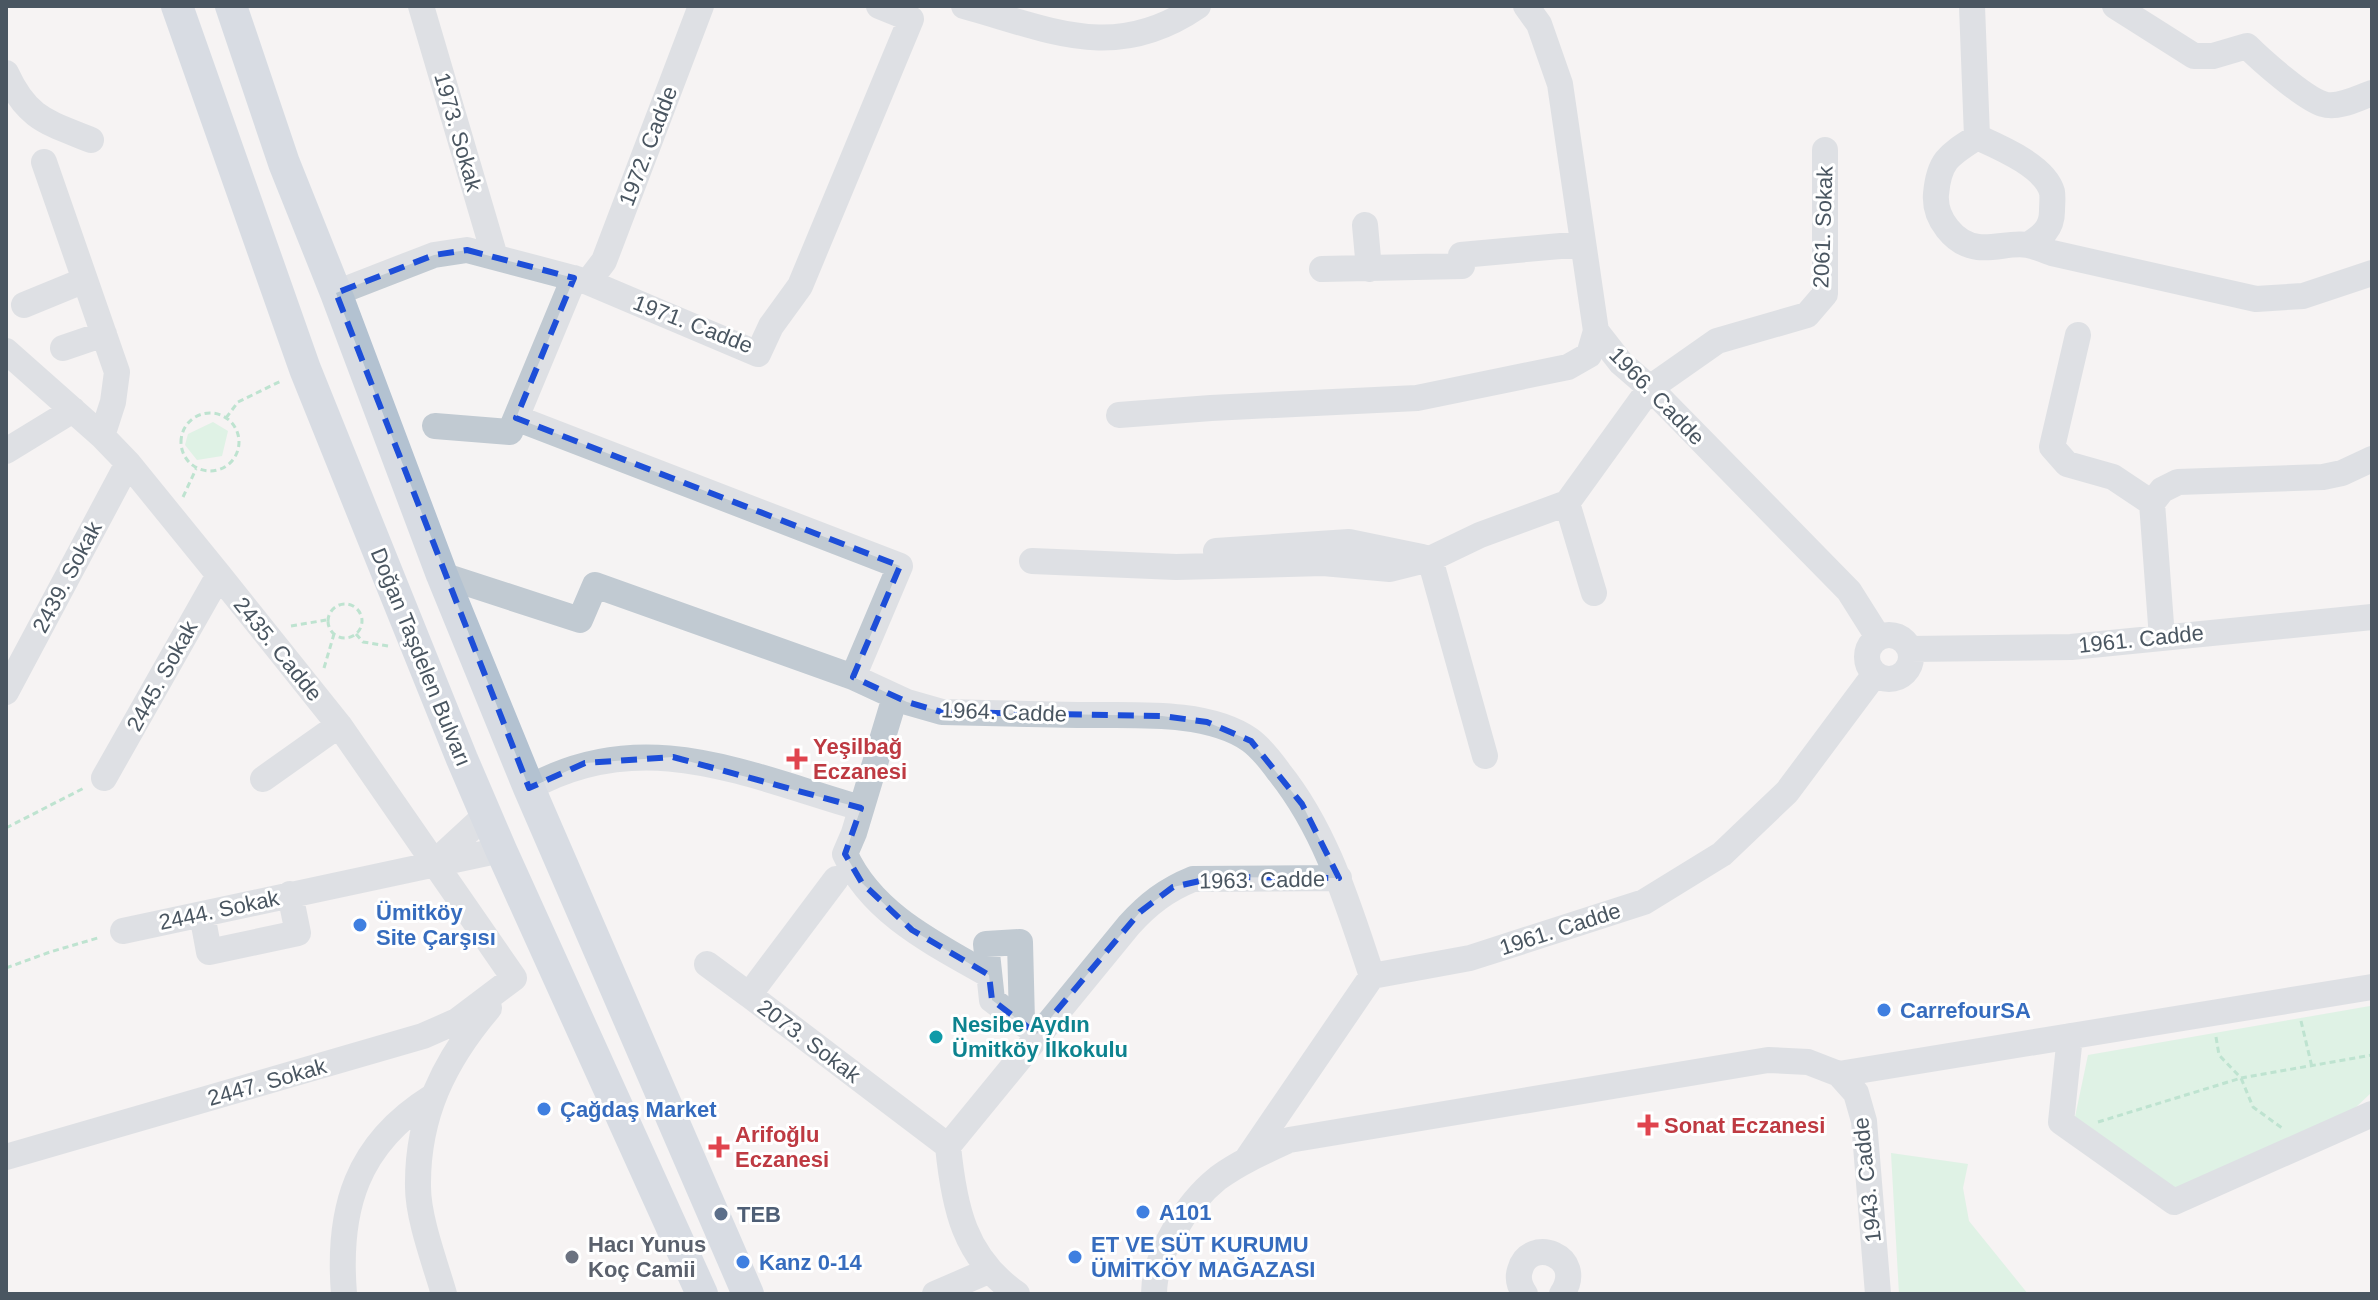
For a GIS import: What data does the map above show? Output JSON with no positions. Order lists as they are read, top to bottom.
{
  "streets": {
    "main road": ["Doğan Taşdelen Bulvarı"],
    "street": [
      "1973. Sokak",
      "1972. Cadde",
      "2061. Sokak",
      "1971. Cadde",
      "1966. Cadde",
      "2439. Sokak",
      "1961. Cadde",
      "2435. Cadde",
      "2445. Sokak",
      "1964. Cadde",
      "1963. Cadde",
      "2444. Sokak",
      "2073. Sokak",
      "2447. Sokak",
      "1943. Cadde"
    ]
  },
  "crossings": [
    ["1973. Sokak", "1971. Cadde"],
    ["1972. Cadde", "1971. Cadde"],
    ["2061. Sokak", "1966. Cadde"],
    ["1966. Cadde", "1961. Cadde"],
    ["2439. Sokak", "2435. Cadde"],
    ["1961. Cadde", "1964. Cadde"],
    ["2435. Cadde", "2445. Sokak"],
    ["2435. Cadde", "2444. Sokak"],
    ["2435. Cadde", "2447. Sokak"],
    ["Doğan Taşdelen Bulvarı", "2444. Sokak"],
    ["1964. Cadde", "1963. Cadde"],
    ["1964. Cadde", "2073. Sokak"],
    ["1963. Cadde", "2073. Sokak"]
  ],
  "places": {
    "health": ["Yeşilbağ Eczanesi", "Sonat Eczanesi", "Arifoğlu Eczanesi"],
    "other": [
      "Ümitköy Site Çarşısı",
      "CarrefourSA",
      "Nesibe Aydın Ümitköy İlkokulu",
      "Çağdaş Market",
      "A101",
      "TEB",
      "Hacı Yunus Koç Camii",
      "ET VE SÜT KURUMU ÜMİTKÖY MAĞAZASI",
      "Kanz 0-14"
    ]
  }
}
